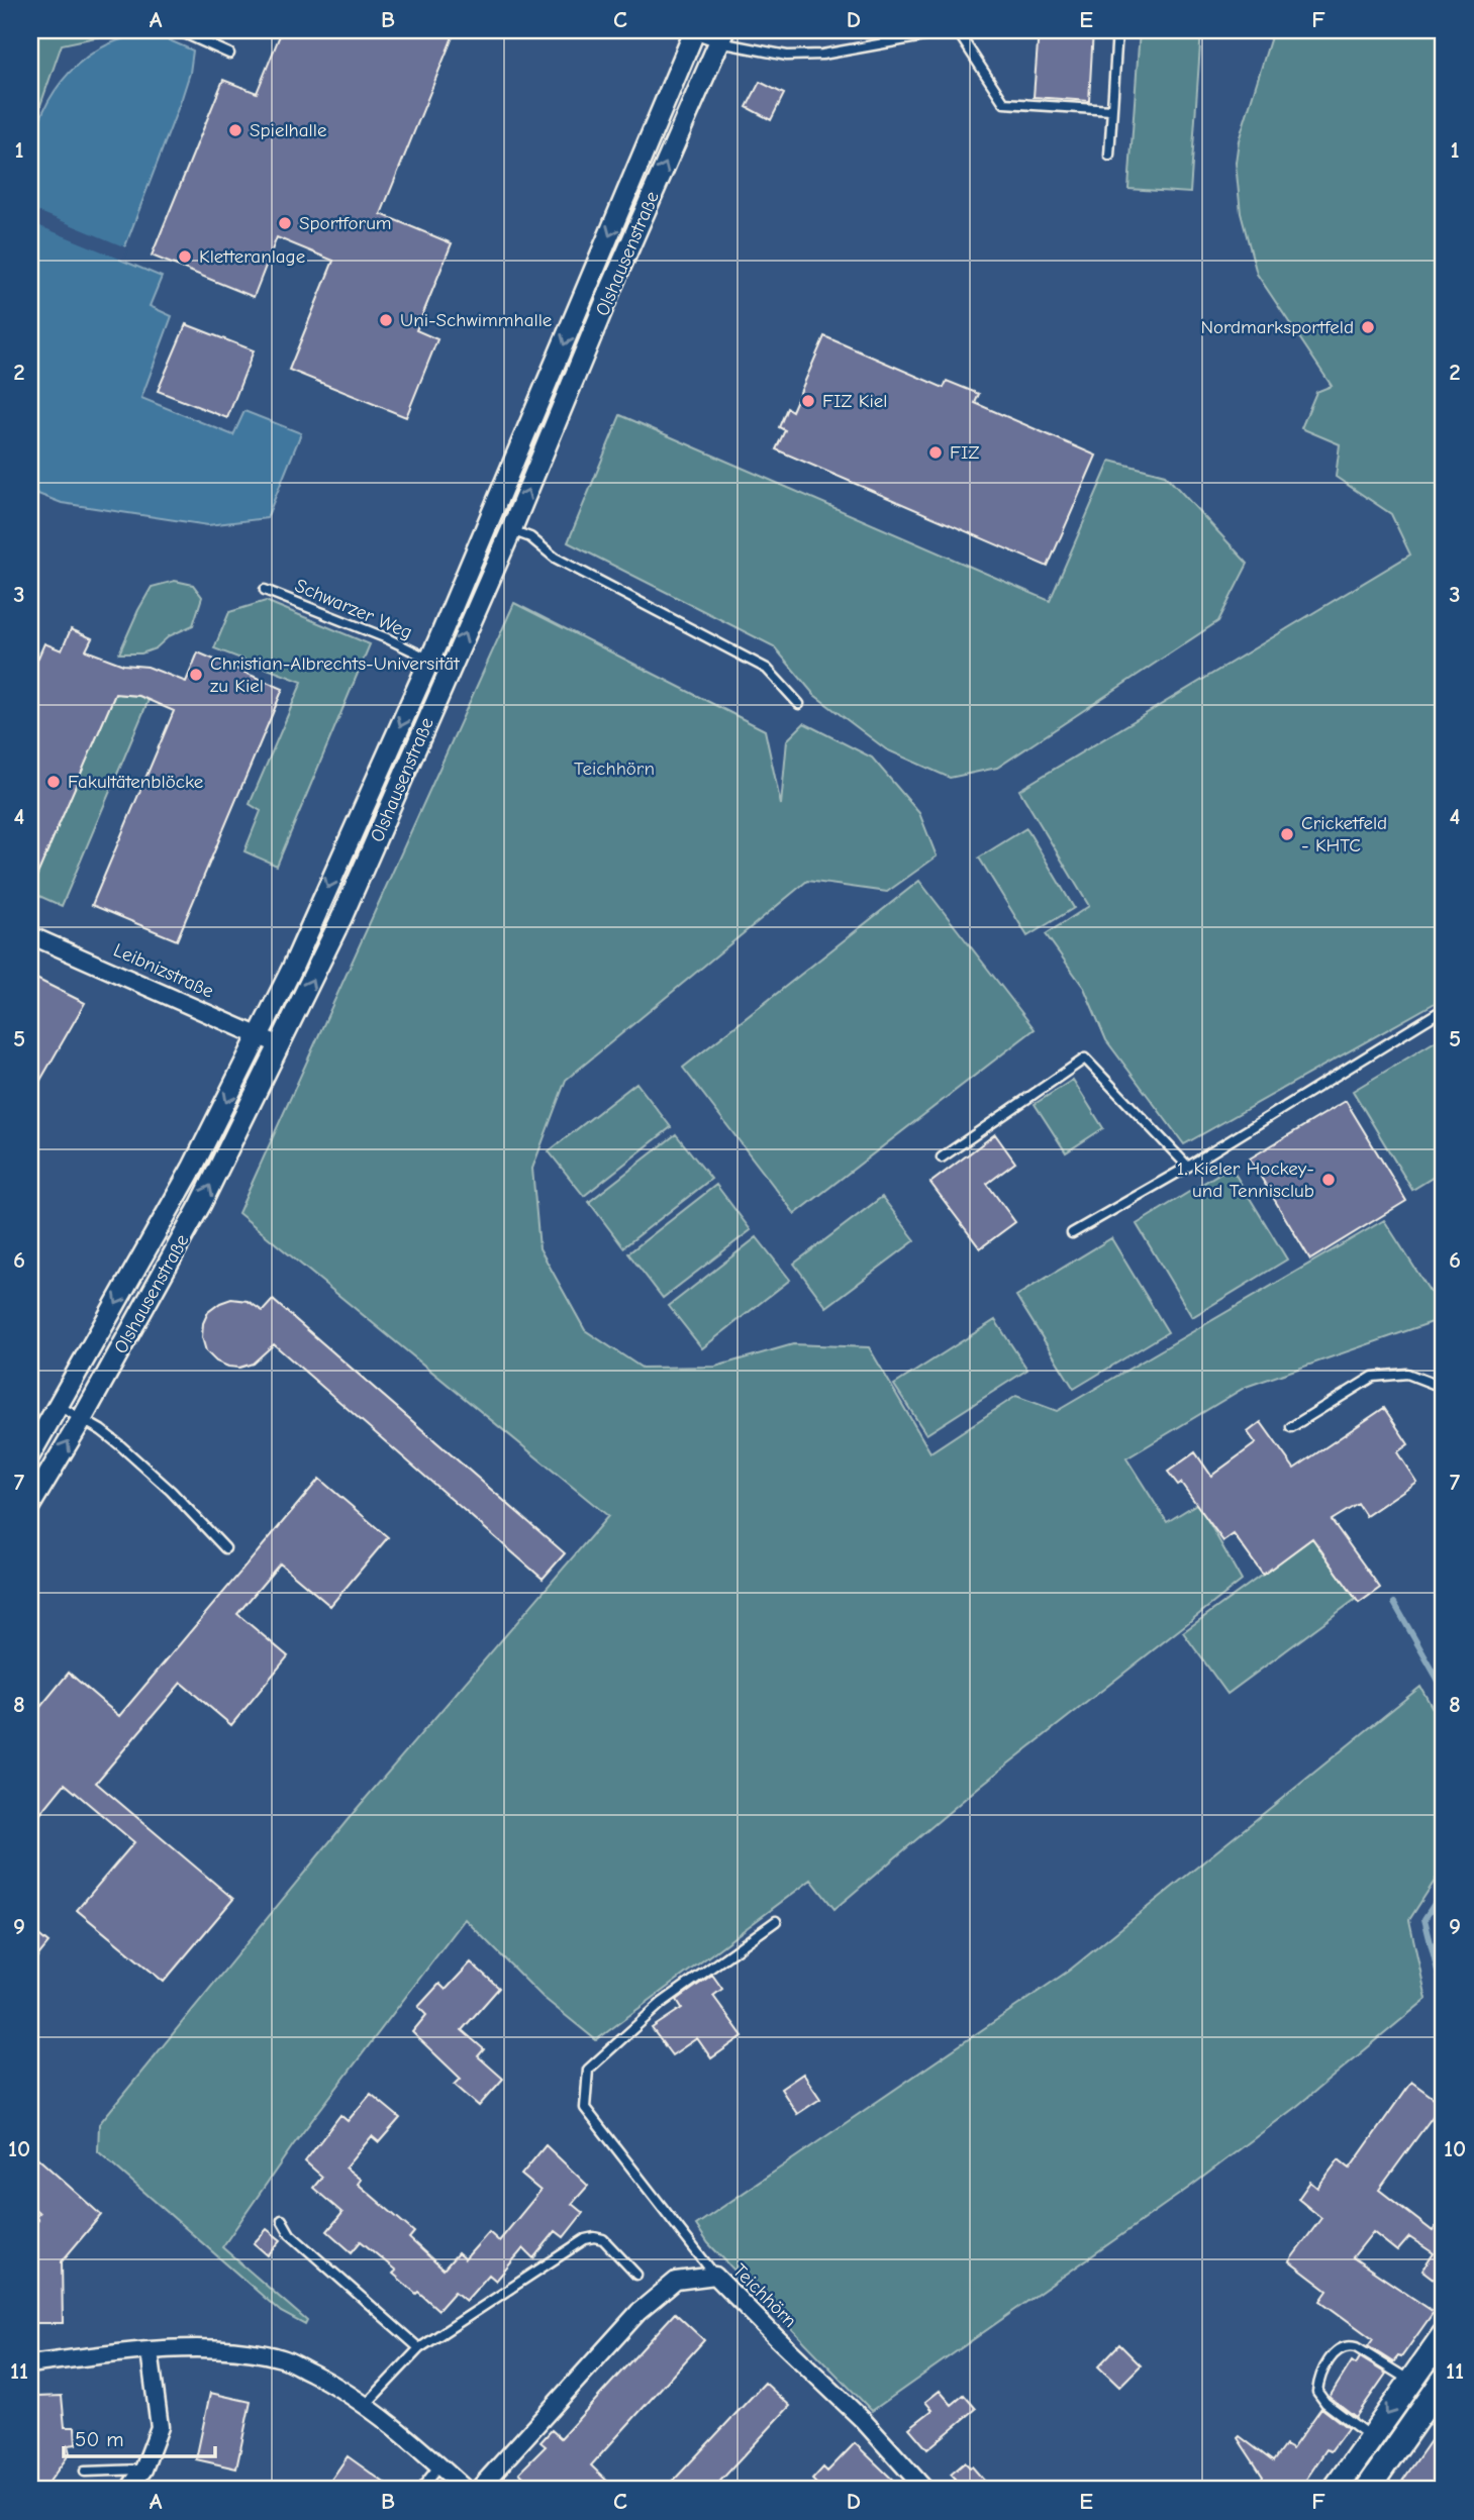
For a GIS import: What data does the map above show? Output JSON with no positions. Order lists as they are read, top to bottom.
{
  "streets": {
    "street": ["Olshausenstraße", "Leibnizstraße", "Teichhörn"],
    "lane": ["Schwarzer Weg"]
  },
  "crossings": [
    ["Olshausenstraße", "Schwarzer Weg"],
    ["Olshausenstraße", "Leibnizstraße"]
  ],
  "parks": ["Teichhörn"],
  "places": [
    "Spielhalle",
    "Sportforum",
    "Kletteranlage",
    "Uni-Schwimmhalle",
    "Nordmarksportfeld",
    "FIZ Kiel",
    "FIZ",
    "Christian-Albrechts-Universität zu Kiel",
    "Fakultätenblöcke",
    "Cricketfeld - KHTC",
    "1. Kieler Hockey- und Tennisclub"
  ],
  "scale_bar": "50 m",
  "grid": {
    "columns": [
      "A",
      "B",
      "C",
      "D",
      "E",
      "F"
    ],
    "rows": [
      "1",
      "2",
      "3",
      "4",
      "5",
      "6",
      "7",
      "8",
      "9",
      "10",
      "11"
    ]
  }
}
